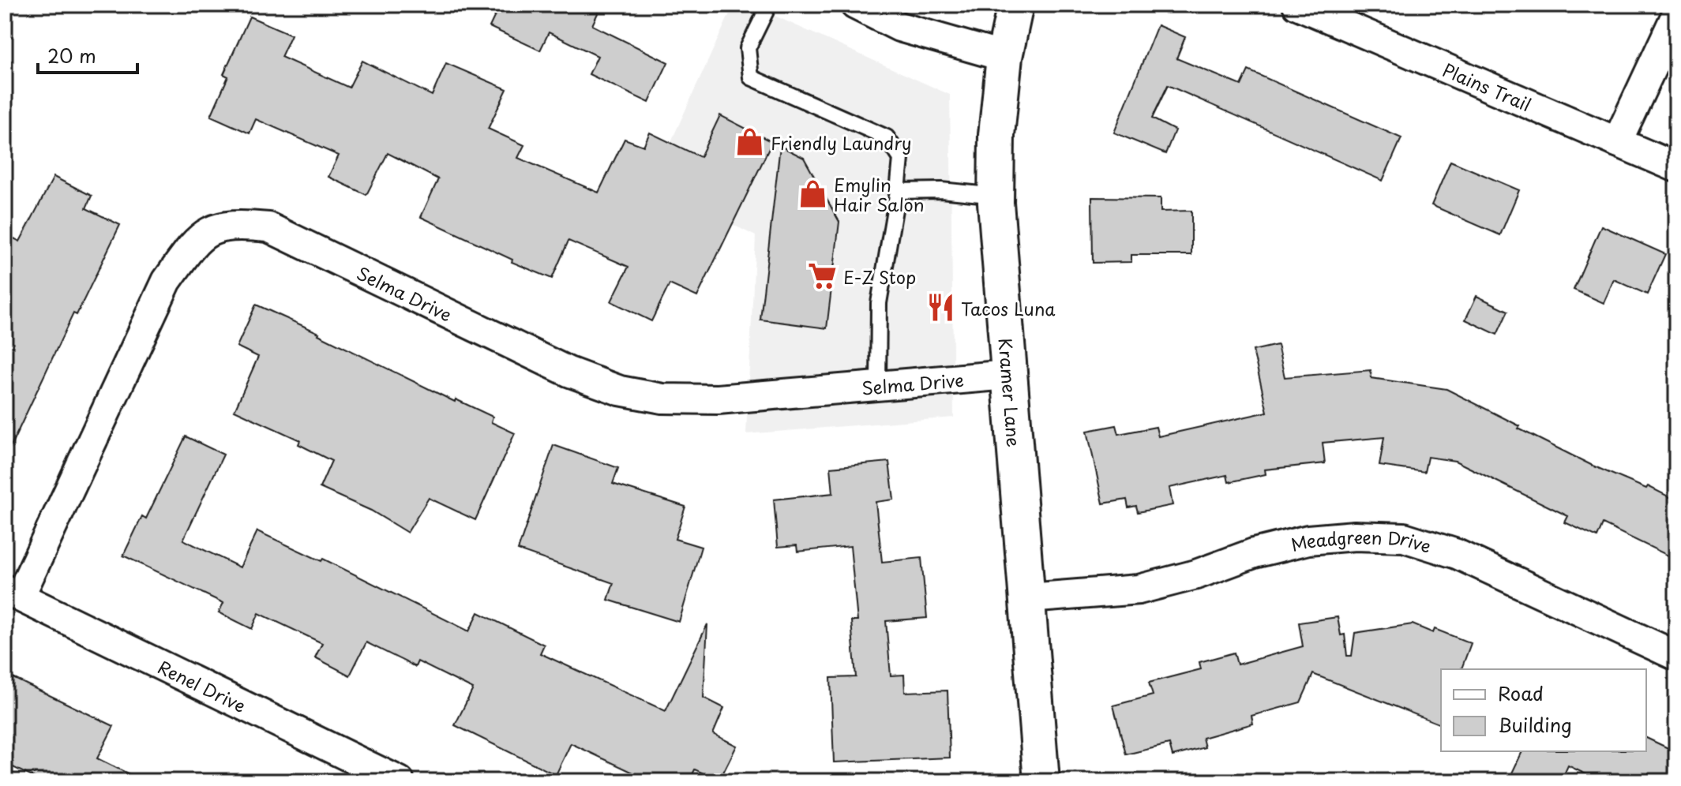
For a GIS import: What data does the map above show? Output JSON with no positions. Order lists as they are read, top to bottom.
{
  "streets": {
    "street": [
      "Plains Trail",
      "Selma Drive",
      "Kramer Lane",
      "Meadgreen Drive",
      "Renel Drive"
    ]
  },
  "crossings": [
    ["Selma Drive", "Kramer Lane"],
    ["Selma Drive", "Renel Drive"],
    ["Kramer Lane", "Meadgreen Drive"]
  ],
  "places": {
    "shop": ["Friendly Laundry", "Emylin Hair Salon"],
    "supermarket": ["E-Z Stop"],
    "restaurant": ["Tacos Luna"]
  },
  "legend": ["Road", "Building"],
  "scale_bar": "20 m"
}
